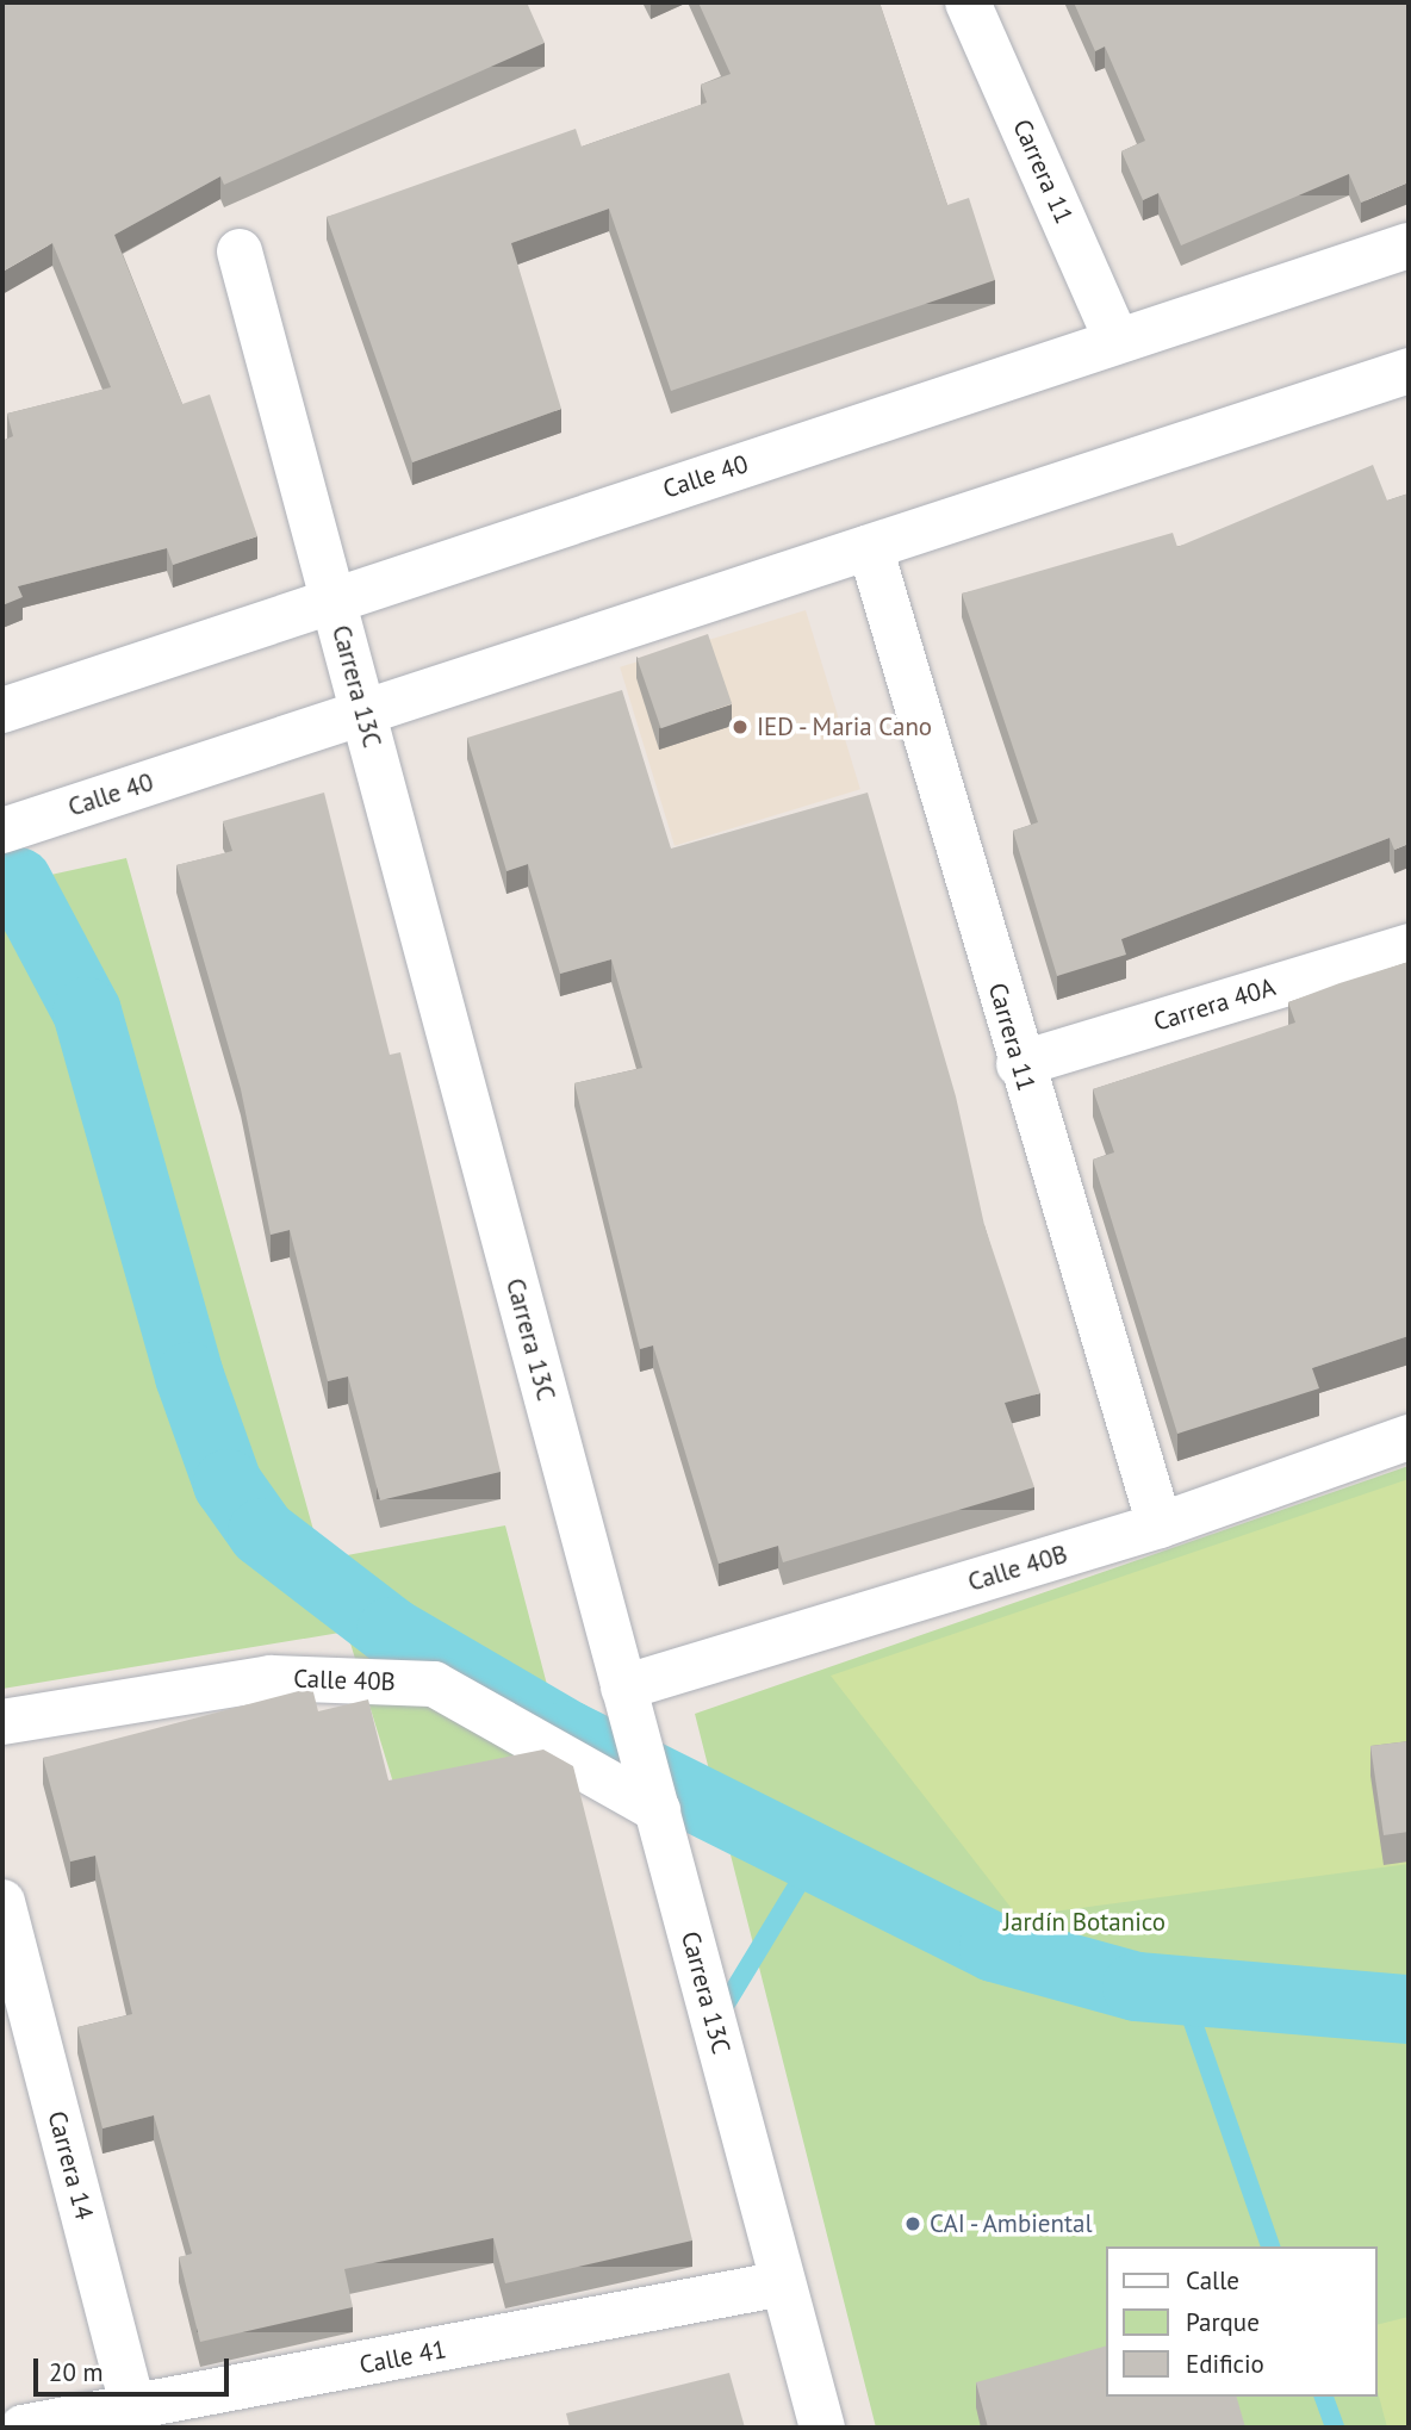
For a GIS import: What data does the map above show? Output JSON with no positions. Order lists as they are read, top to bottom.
{
  "streets": {
    "street": [
      "Carrera 11",
      "Calle 40",
      "Carrera 13C",
      "Carrera 40A",
      "Calle 40B",
      "Carrera 14",
      "Calle 41"
    ]
  },
  "crossings": [
    ["Carrera 11", "Calle 40"],
    ["Carrera 11", "Carrera 40A"],
    ["Carrera 11", "Calle 40B"],
    ["Calle 40", "Carrera 13C"],
    ["Carrera 13C", "Calle 40B"],
    ["Carrera 13C", "Calle 41"],
    ["Carrera 14", "Calle 41"]
  ],
  "parks": ["Jardín Botanico"],
  "places": ["IED - Maria Cano", "CAI - Ambiental"],
  "legend": ["Calle", "Parque", "Edificio"],
  "scale_bar": "20 m"
}
